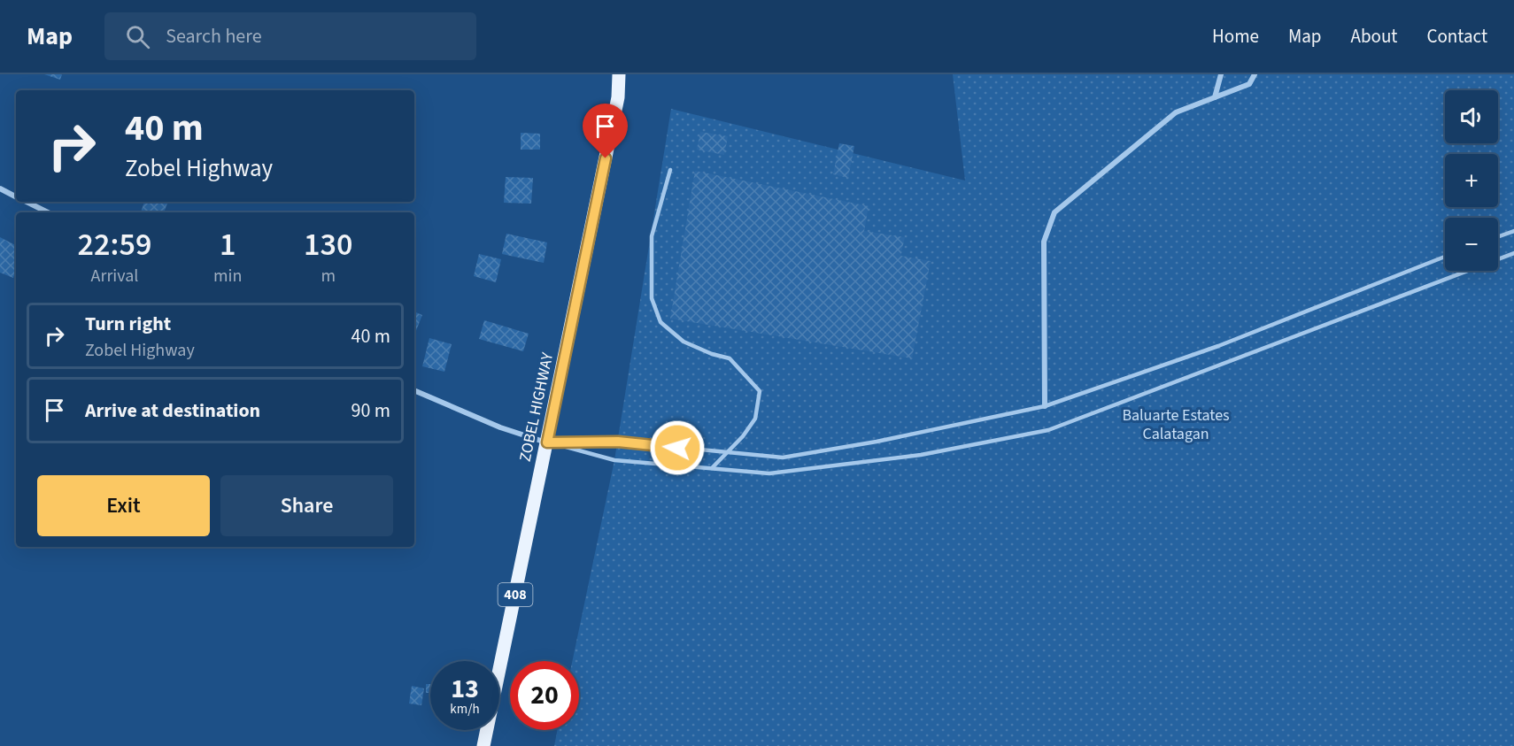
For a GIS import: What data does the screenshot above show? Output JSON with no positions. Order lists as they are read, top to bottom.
{
  "streets": {
    "main road": ["ZOBEL HIGHWAY", "408"]
  },
  "parks": ["Baluarte Estates Calatagan"],
  "page": {
    "header": "Map",
    "search": "Search here",
    "nav": [
      "Home",
      "Map",
      "About",
      "Contact"
    ],
    "map_buttons": ["+", "−"],
    "turn": ["40 m", "Zobel Highway"],
    "eta": [
      "22:59",
      "Arrival",
      "1",
      "min",
      "130",
      "m"
    ],
    "list": [
      {
        "name": "Turn right",
        "note": "Zobel Highway",
        "value": "40 m"
      },
      {
        "name": "Arrive at destination",
        "value": "90 m"
      }
    ],
    "buttons": ["Exit", "Share"],
    "speed": "13 km/h",
    "limit": "20"
  }
}
